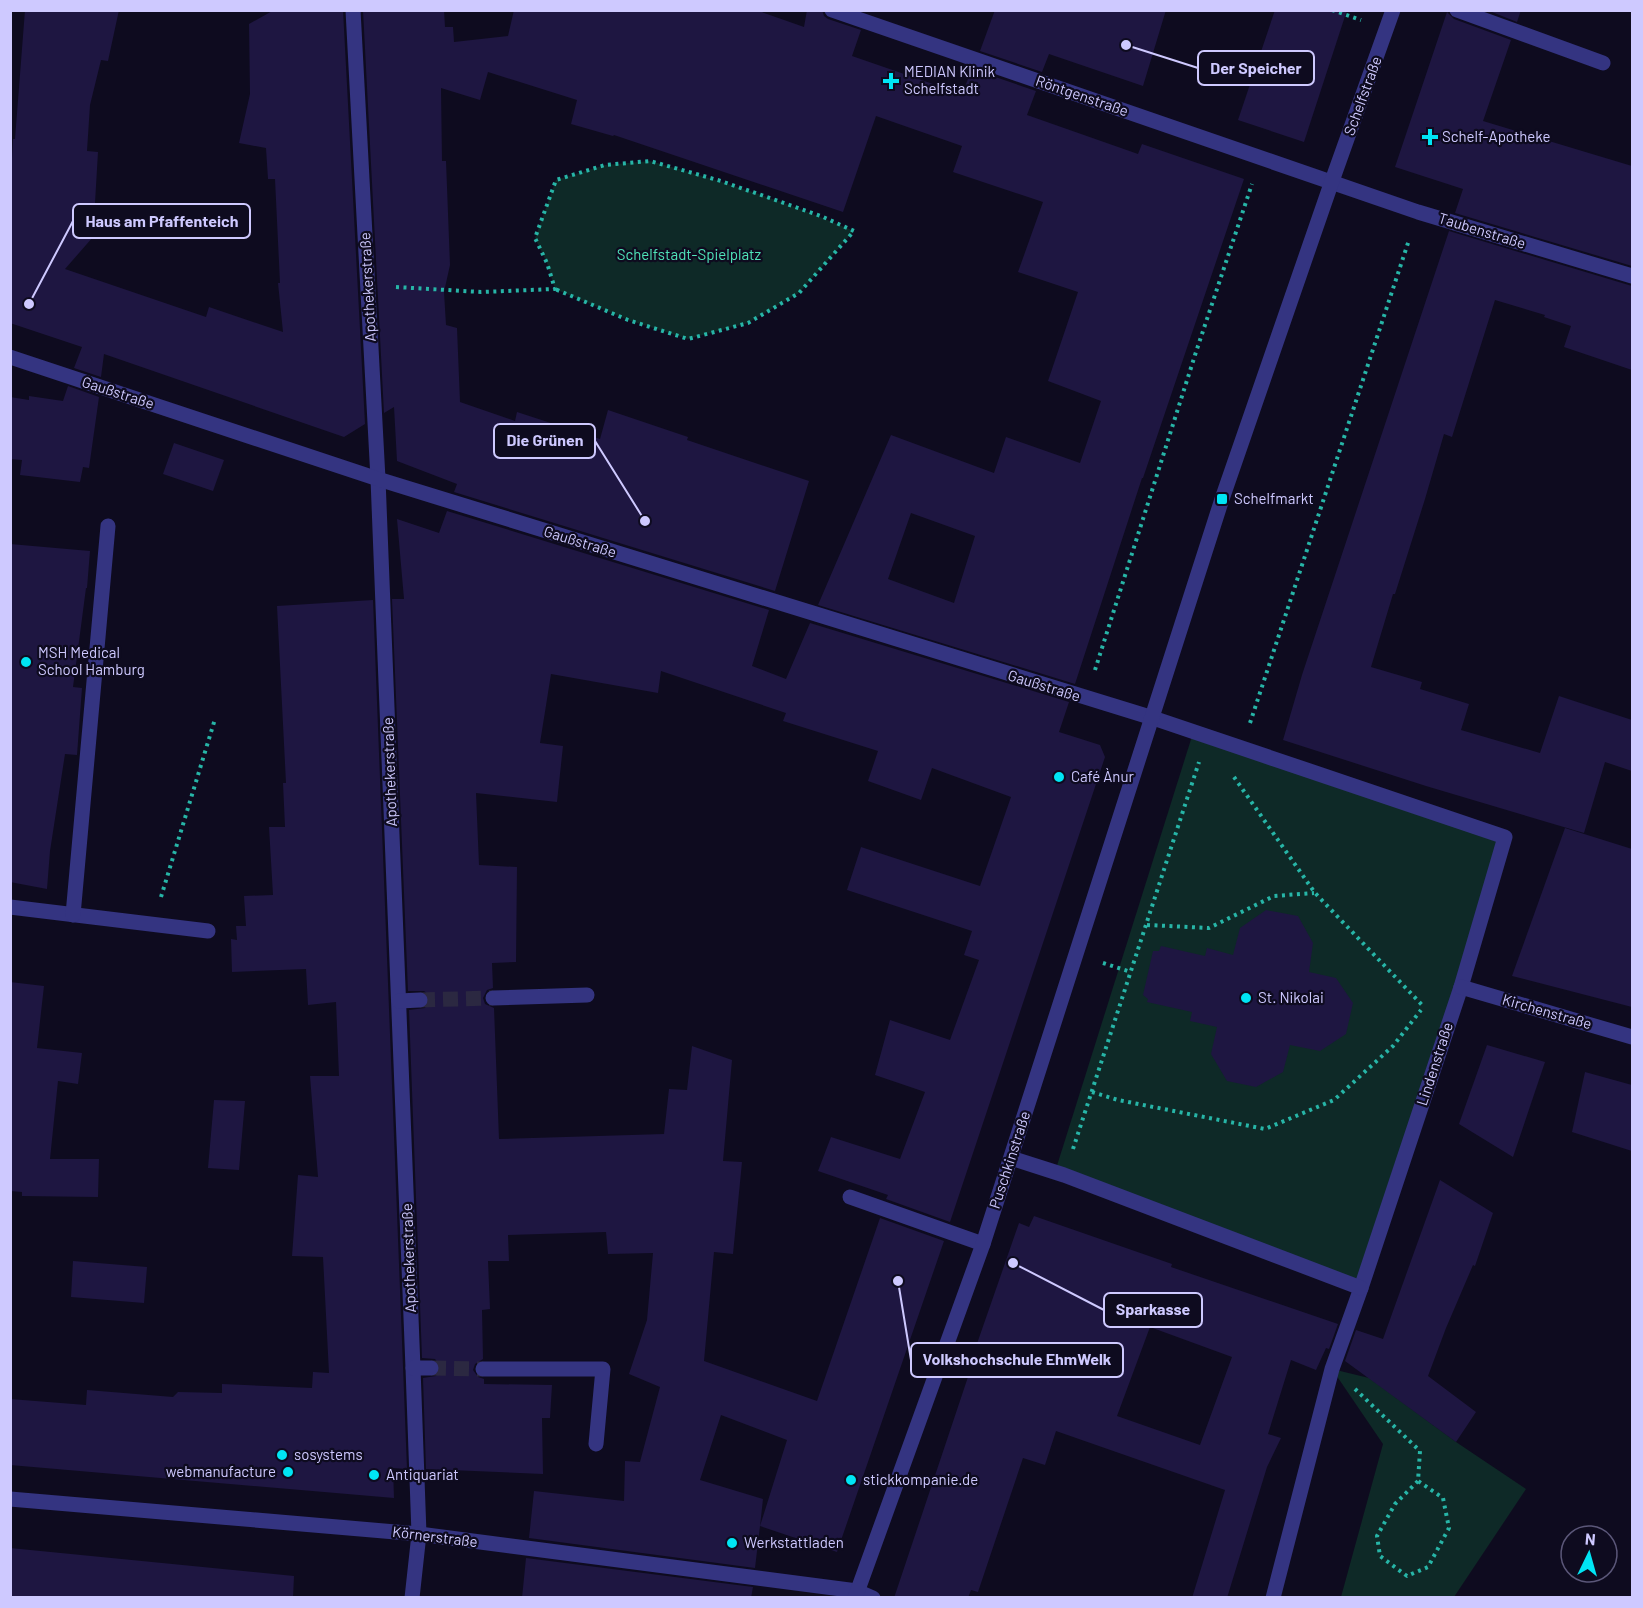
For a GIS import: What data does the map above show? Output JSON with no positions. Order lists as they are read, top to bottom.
{
  "streets": {
    "street": [
      "Röntgenstraße",
      "Schelfstraße",
      "Taubenstraße",
      "Apothekerstraße",
      "Gaußstraße",
      "Kirchenstraße",
      "Lindenstraße",
      "Puschkinstraße",
      "Körnerstraße"
    ]
  },
  "crossings": [
    ["Röntgenstraße", "Schelfstraße"],
    ["Röntgenstraße", "Taubenstraße"],
    ["Schelfstraße", "Taubenstraße"],
    ["Apothekerstraße", "Gaußstraße"],
    ["Apothekerstraße", "Körnerstraße"],
    ["Gaußstraße", "Lindenstraße"],
    ["Gaußstraße", "Puschkinstraße"],
    ["Kirchenstraße", "Lindenstraße"],
    ["Lindenstraße", "Puschkinstraße"],
    ["Puschkinstraße", "Körnerstraße"]
  ],
  "parks": ["Schelfstadt-Spielplatz"],
  "places": {
    "other": [
      "Der Speicher",
      "Haus am Pfaffenteich",
      "Die Grünen",
      "MSH Medical School Hamburg",
      "Café Ànur",
      "St. Nikolai",
      "Sparkasse",
      "Volkshochschule EhmWelk",
      "sosystems",
      "webmanufacture",
      "Antiquariat",
      "stickkompanie.de",
      "Werkstattladen"
    ],
    "health": ["MEDIAN Klinik Schelfstadt", "Schelf-Apotheke"],
    "transit": ["Schelfmarkt"]
  },
  "north": "top"
}
